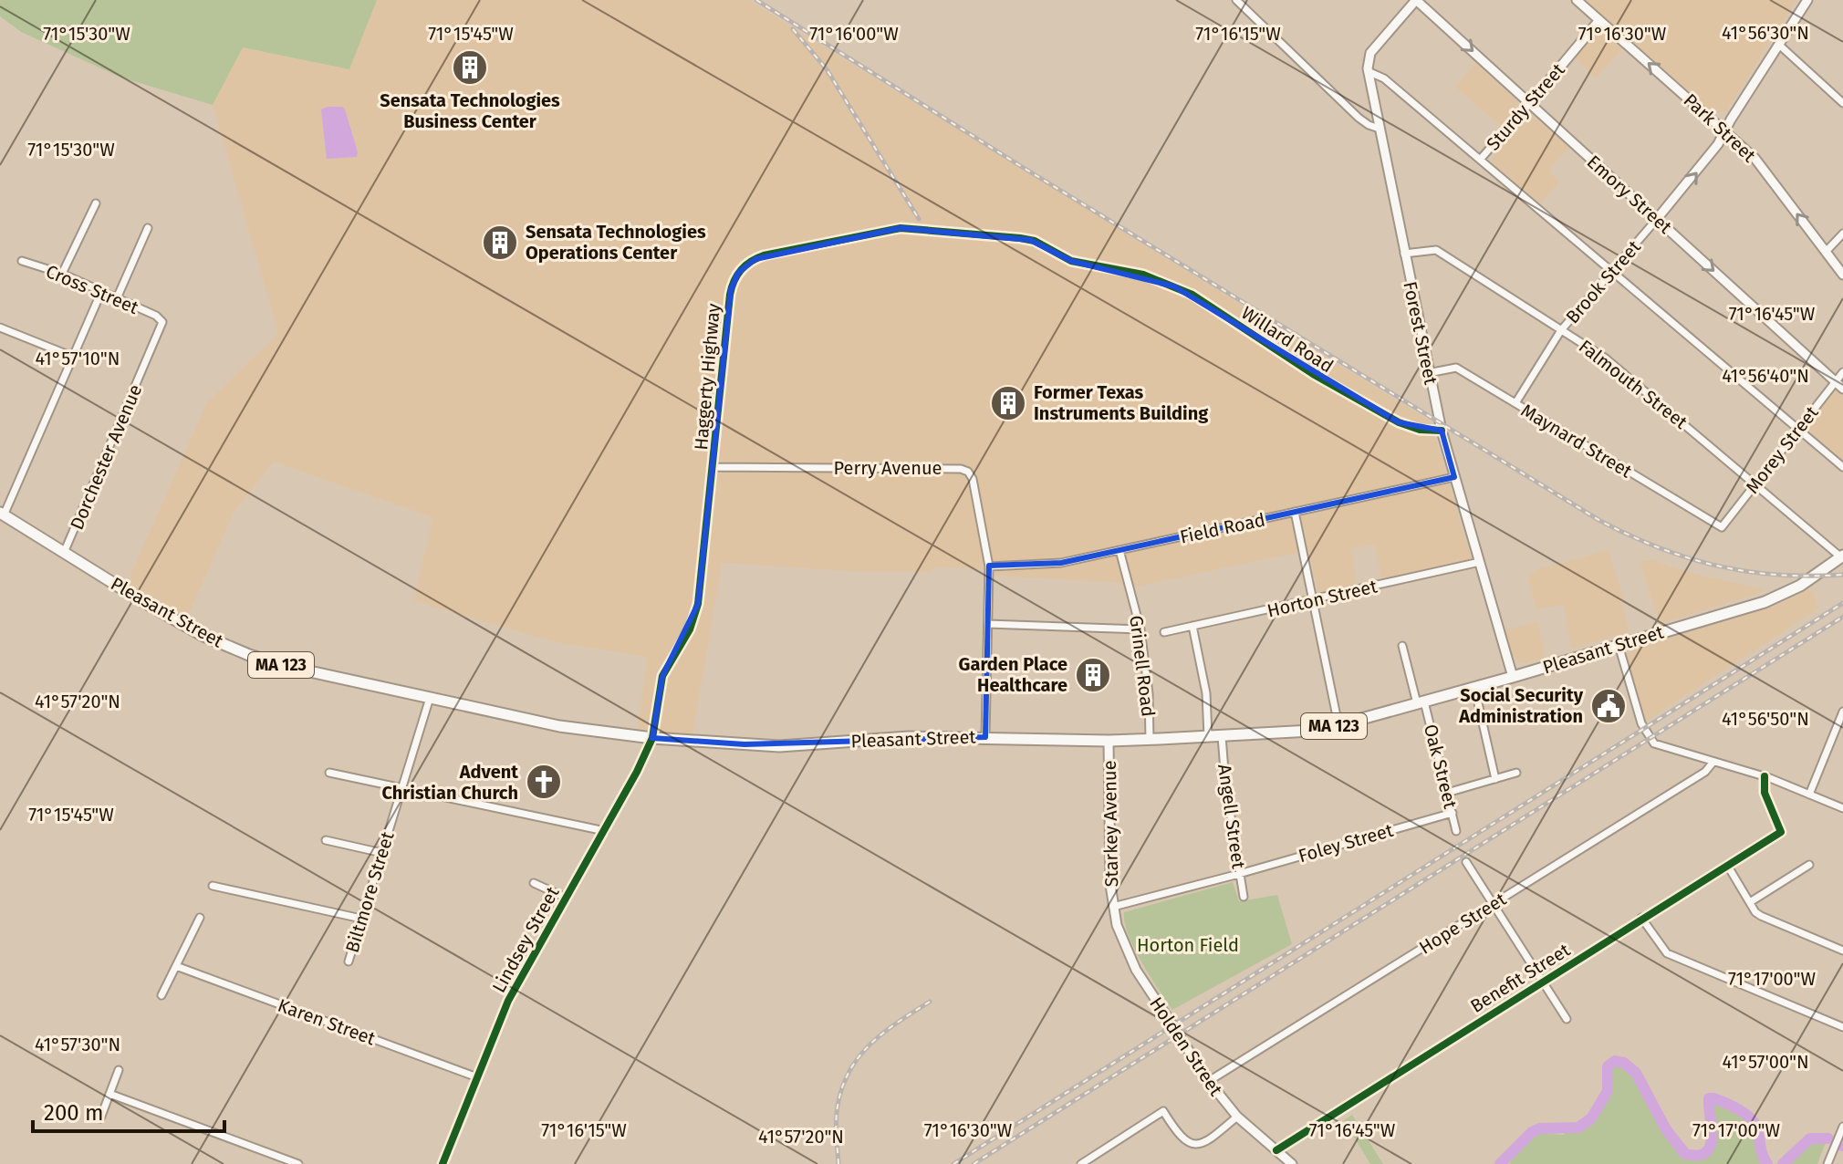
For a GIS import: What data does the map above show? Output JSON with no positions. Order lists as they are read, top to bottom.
{
  "streets": {
    "highway": ["Pleasant Street", "MA 123"],
    "main road": [
      "Sturdy Street",
      "Park Street",
      "Emory Street",
      "Brook Street",
      "Forest Street",
      "Starkey Avenue",
      "Holden Street"
    ],
    "street": [
      "Cross Street",
      "Willard Road",
      "Haggerty Highway",
      "Falmouth Street",
      "Maynard Street",
      "Morey Street",
      "Dorchester Avenue",
      "Perry Avenue",
      "Field Road",
      "Horton Street",
      "Grinell Road",
      "Oak Street",
      "Angell Street",
      "Foley Street",
      "Biltmore Street",
      "Hope Street",
      "Lindsey Street",
      "Benefit Street",
      "Karen Street"
    ]
  },
  "crossings": [
    ["Sturdy Street", "Park Street"],
    ["Sturdy Street", "Emory Street"],
    ["Park Street", "Brook Street"],
    ["Emory Street", "Brook Street"],
    ["Emory Street", "Morey Street"],
    ["Brook Street", "Falmouth Street"],
    ["Brook Street", "Maynard Street"],
    ["Cross Street", "Dorchester Avenue"],
    ["Forest Street", "Willard Road"],
    ["Forest Street", "Falmouth Street"],
    ["Forest Street", "Maynard Street"],
    ["Forest Street", "Field Road"],
    ["Forest Street", "Horton Street"],
    ["Forest Street", "Pleasant Street"],
    ["Willard Road", "Haggerty Highway"],
    ["Haggerty Highway", "Perry Avenue"],
    ["Haggerty Highway", "Pleasant Street"],
    ["Haggerty Highway", "Lindsey Street"],
    ["Falmouth Street", "Morey Street"],
    ["Falmouth Street", "Pleasant Street"],
    ["Maynard Street", "Morey Street"],
    ["Dorchester Avenue", "Pleasant Street"],
    ["Perry Avenue", "Field Road"],
    ["Perry Avenue", "Pleasant Street"],
    ["Field Road", "Grinell Road"],
    ["Pleasant Street", "Grinell Road"],
    ["Pleasant Street", "Oak Street"],
    ["Pleasant Street", "Angell Street"],
    ["Pleasant Street", "Starkey Avenue"],
    ["Pleasant Street", "Biltmore Street"],
    ["Pleasant Street", "Lindsey Street"],
    ["Oak Street", "Foley Street"],
    ["Angell Street", "Foley Street"],
    ["Starkey Avenue", "Foley Street"],
    ["Starkey Avenue", "Holden Street"],
    ["Foley Street", "Holden Street"],
    ["Hope Street", "Holden Street"],
    ["Lindsey Street", "Karen Street"],
    ["Benefit Street", "Holden Street"]
  ],
  "one_way": ["Park Street", "Emory Street"],
  "parks": ["Horton Field"],
  "places": {
    "building": [
      "Sensata Technologies Business Center",
      "Sensata Technologies Operations Center",
      "Former Texas Instruments Building",
      "Garden Place Healthcare"
    ],
    "public building": ["Social Security Administration"],
    "church": ["Advent Christian Church"]
  },
  "scale_bar": "200 m",
  "coordinates": [
    "41°56'30\"N",
    "71°15'30\"W",
    "71°15'45\"W",
    "71°16'00\"W",
    "71°16'15\"W",
    "71°16'30\"W",
    "71°16'45\"W",
    "41°57'10\"N",
    "41°56'40\"N",
    "41°57'20\"N",
    "41°56'50\"N",
    "71°17'00\"W",
    "41°57'30\"N",
    "41°57'00\"N"
  ]
}
